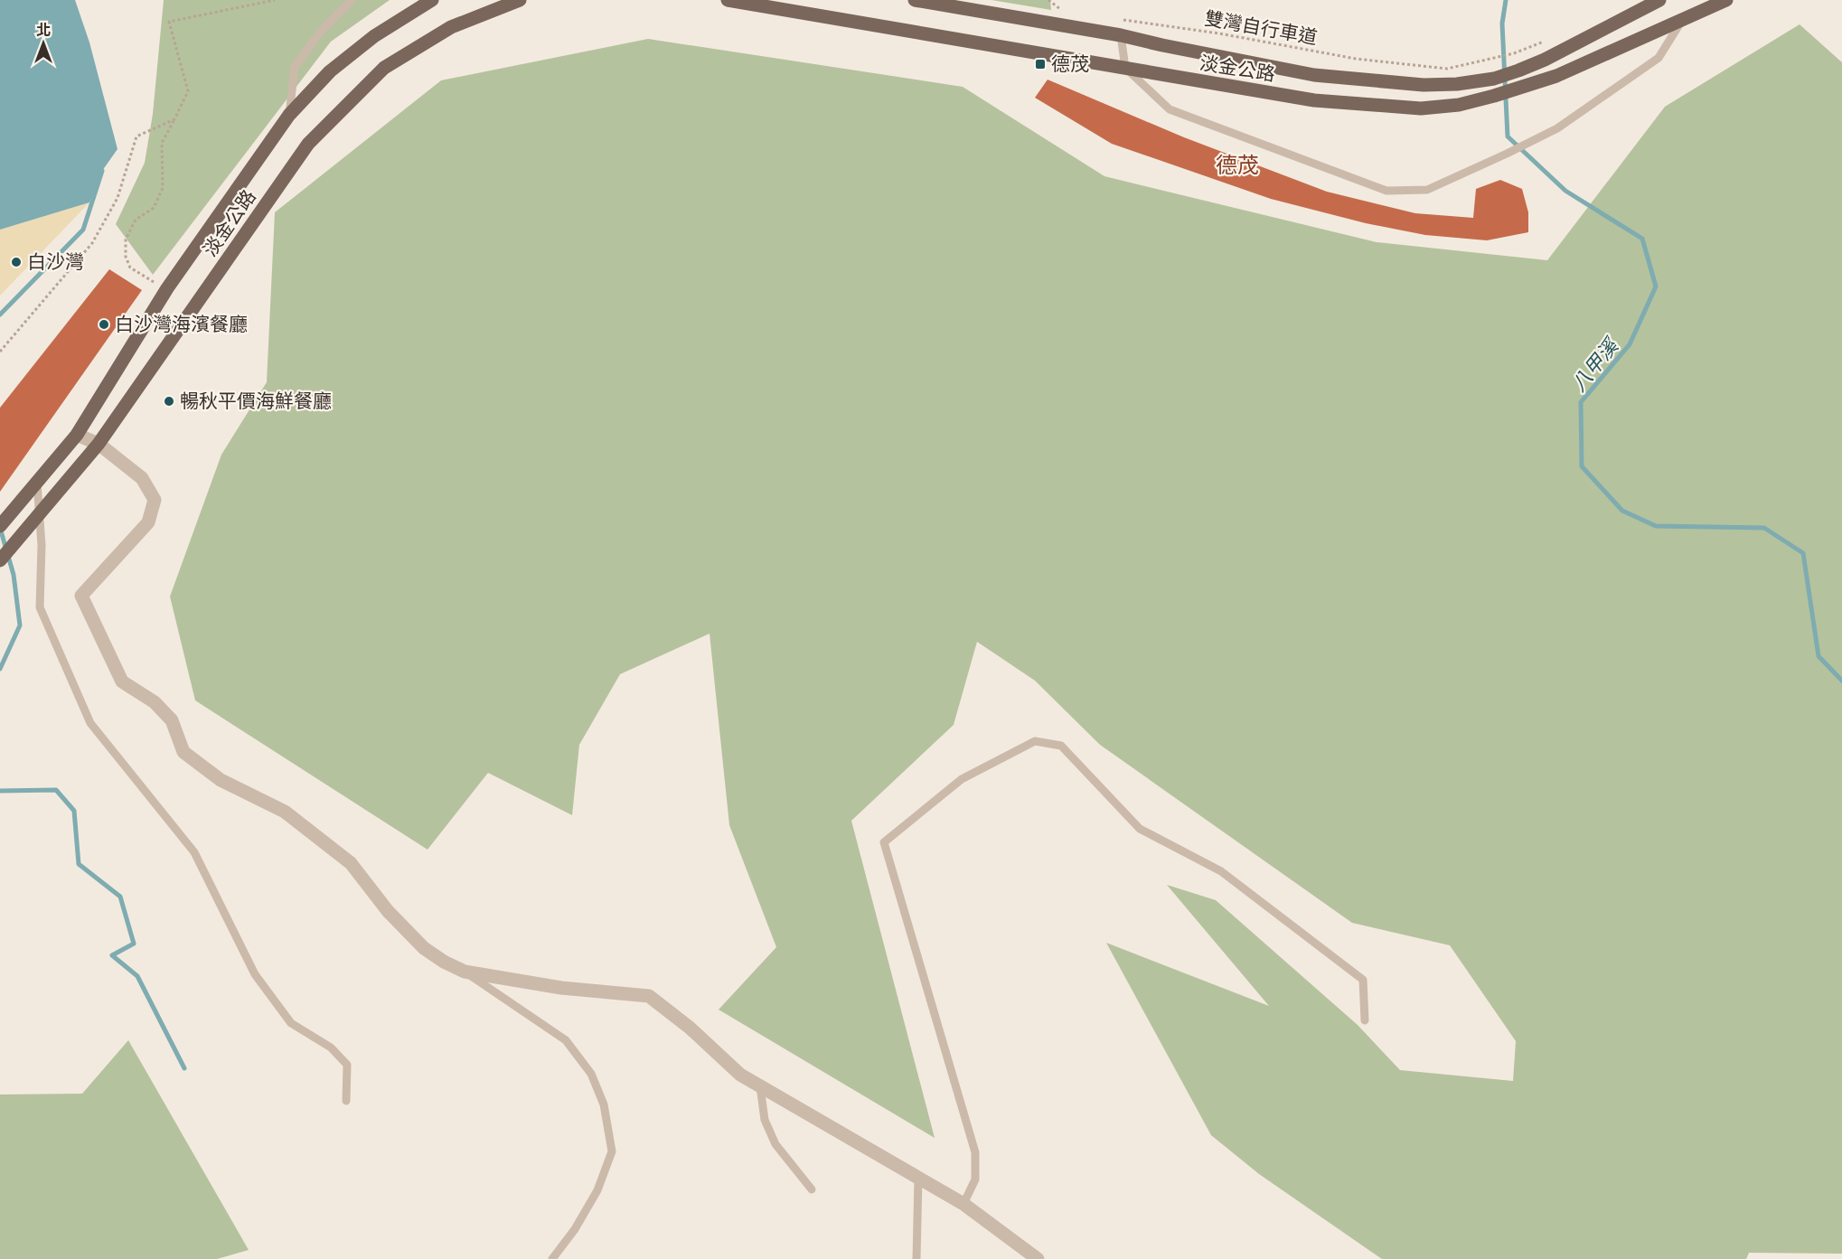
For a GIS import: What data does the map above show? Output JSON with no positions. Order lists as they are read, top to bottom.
{
  "streets": {
    "main road": ["淡金公路"],
    "path": ["雙灣自行車道"]
  },
  "districts": ["德茂"],
  "water": ["八甲溪"],
  "places": {
    "transit": ["德茂"],
    "other": ["白沙灣", "白沙灣海濱餐廳", "暢秋平價海鮮餐廳"]
  },
  "north": "top"
}
